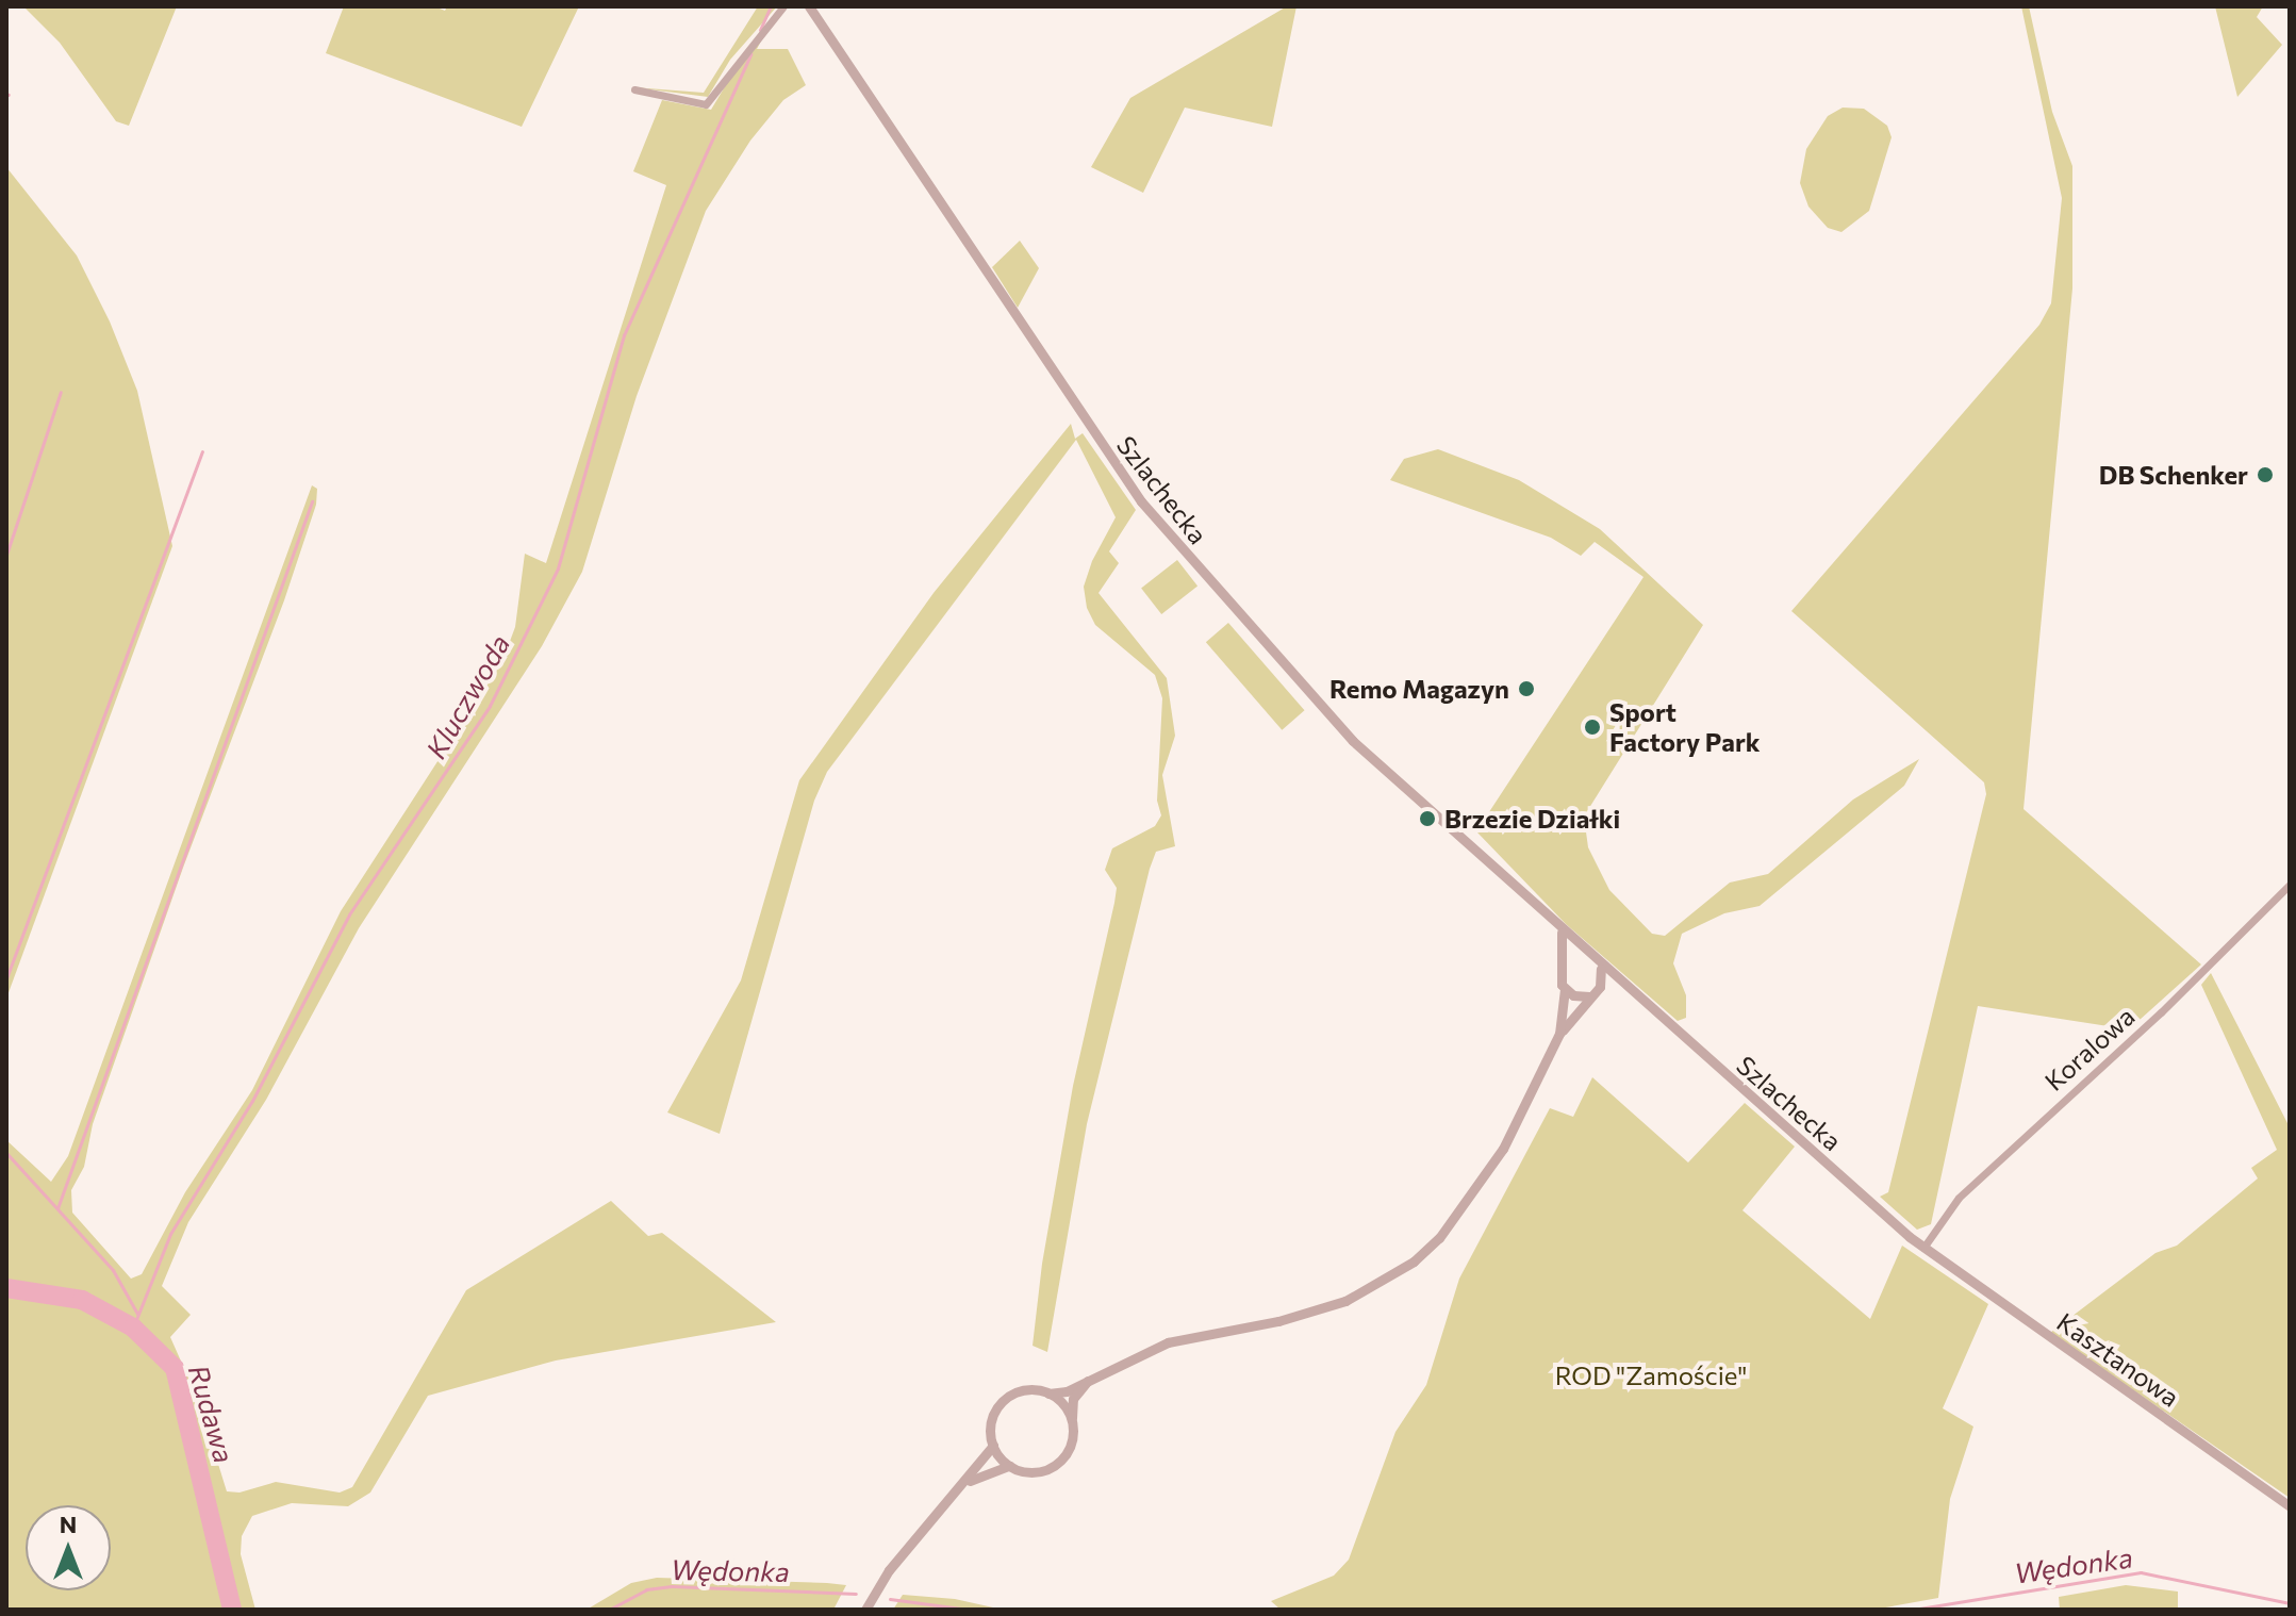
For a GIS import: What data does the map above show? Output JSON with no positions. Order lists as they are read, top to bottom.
{
  "streets": {
    "street": ["Szlachecka", "Koralowa", "Kasztanowa"]
  },
  "crossings": [
    ["Szlachecka", "Koralowa"],
    ["Szlachecka", "Kasztanowa"],
    ["Koralowa", "Kasztanowa"]
  ],
  "water": ["Kluczwoda", "Rudawa", "Wędonka"],
  "parks": ["ROD \"Zamoście\""],
  "places": [
    "DB Schenker",
    "Remo Magazyn",
    "Sport Factory Park",
    "Brzezie Działki"
  ],
  "north": "top"
}
